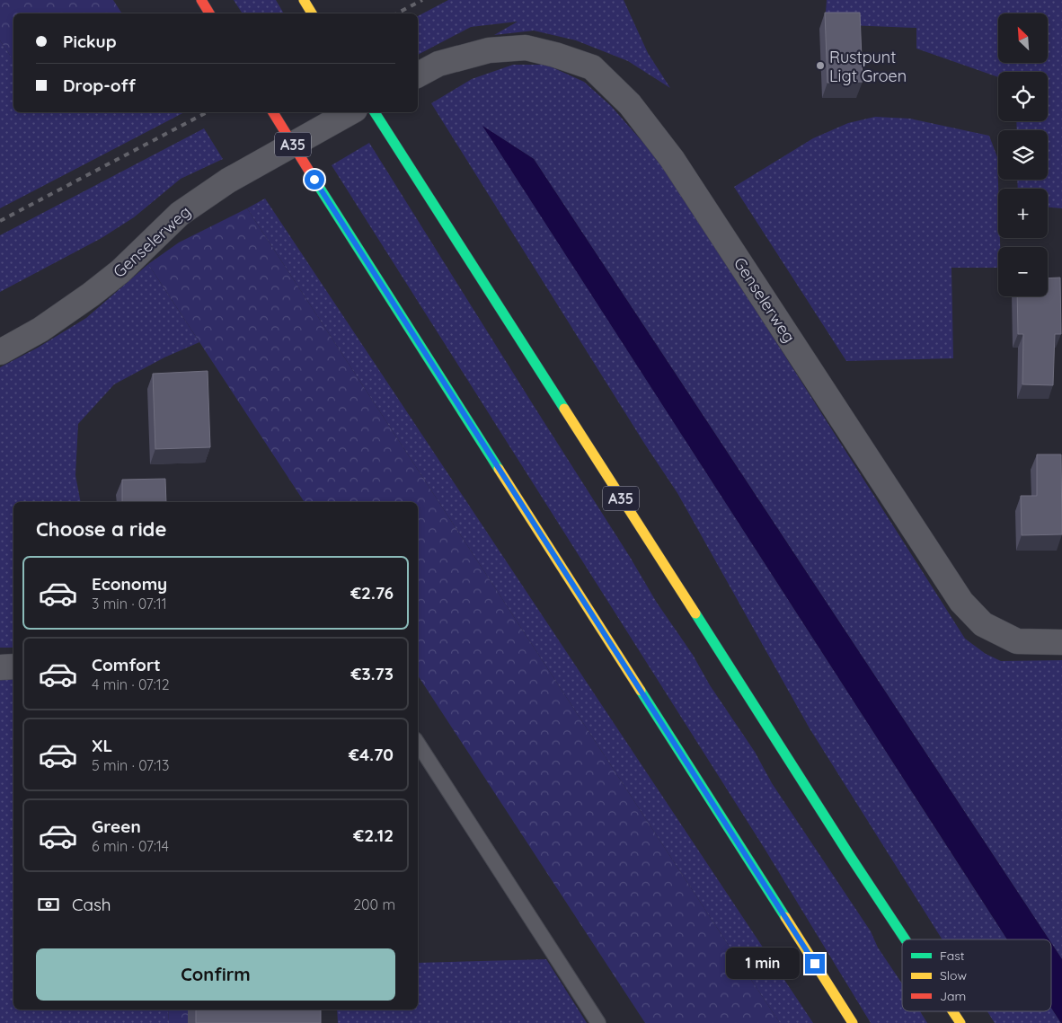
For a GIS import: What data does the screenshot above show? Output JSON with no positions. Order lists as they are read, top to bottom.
{
  "streets": {
    "highway": ["A35"],
    "street": ["Genselerweg"]
  },
  "places": ["Rustpunt Ligt Groen"],
  "legend": ["Fast", "Slow", "Jam"],
  "north": "top left",
  "page": {
    "map_buttons": ["+", "−"],
    "banner": ["Pickup", "Drop-off"],
    "heading": "Choose a ride",
    "list": [
      {
        "name": "Economy",
        "note": "3 min · 07:11",
        "value": "€2.76"
      },
      {
        "name": "Comfort",
        "note": "4 min · 07:12",
        "value": "€3.73"
      },
      {
        "name": "XL",
        "note": "5 min · 07:13",
        "value": "€4.70"
      },
      {
        "name": "Green",
        "note": "6 min · 07:14",
        "value": "€2.12"
      }
    ],
    "pay": ["Cash", "200 m"],
    "buttons": "Confirm",
    "bubble": "1 min"
  }
}
